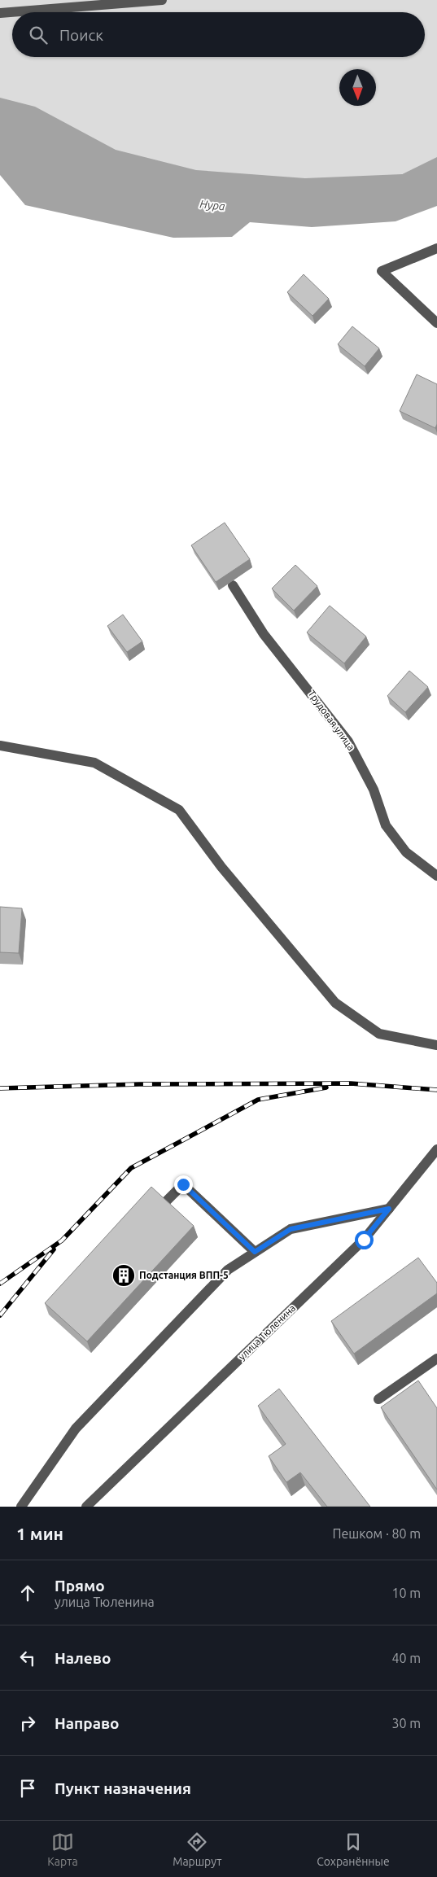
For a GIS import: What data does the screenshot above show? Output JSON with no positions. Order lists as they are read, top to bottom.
{
  "streets": {
    "street": ["Трудовая улица", "улица Тюленина"]
  },
  "water": ["Нура"],
  "places": {
    "building": ["Подстанция ВПП-5"]
  },
  "north": "bottom",
  "page": {
    "search": "Поиск",
    "heading": ["1 мин", "Пешком · 80 m"],
    "list": [
      ["Прямо", "улица Тюленина", "10 m"],
      ["Налево", "40 m"],
      ["Направо", "30 m"],
      "Пункт назначения"
    ],
    "nav": ["Карта", "Маршрут", "Сохранённые"]
  }
}
